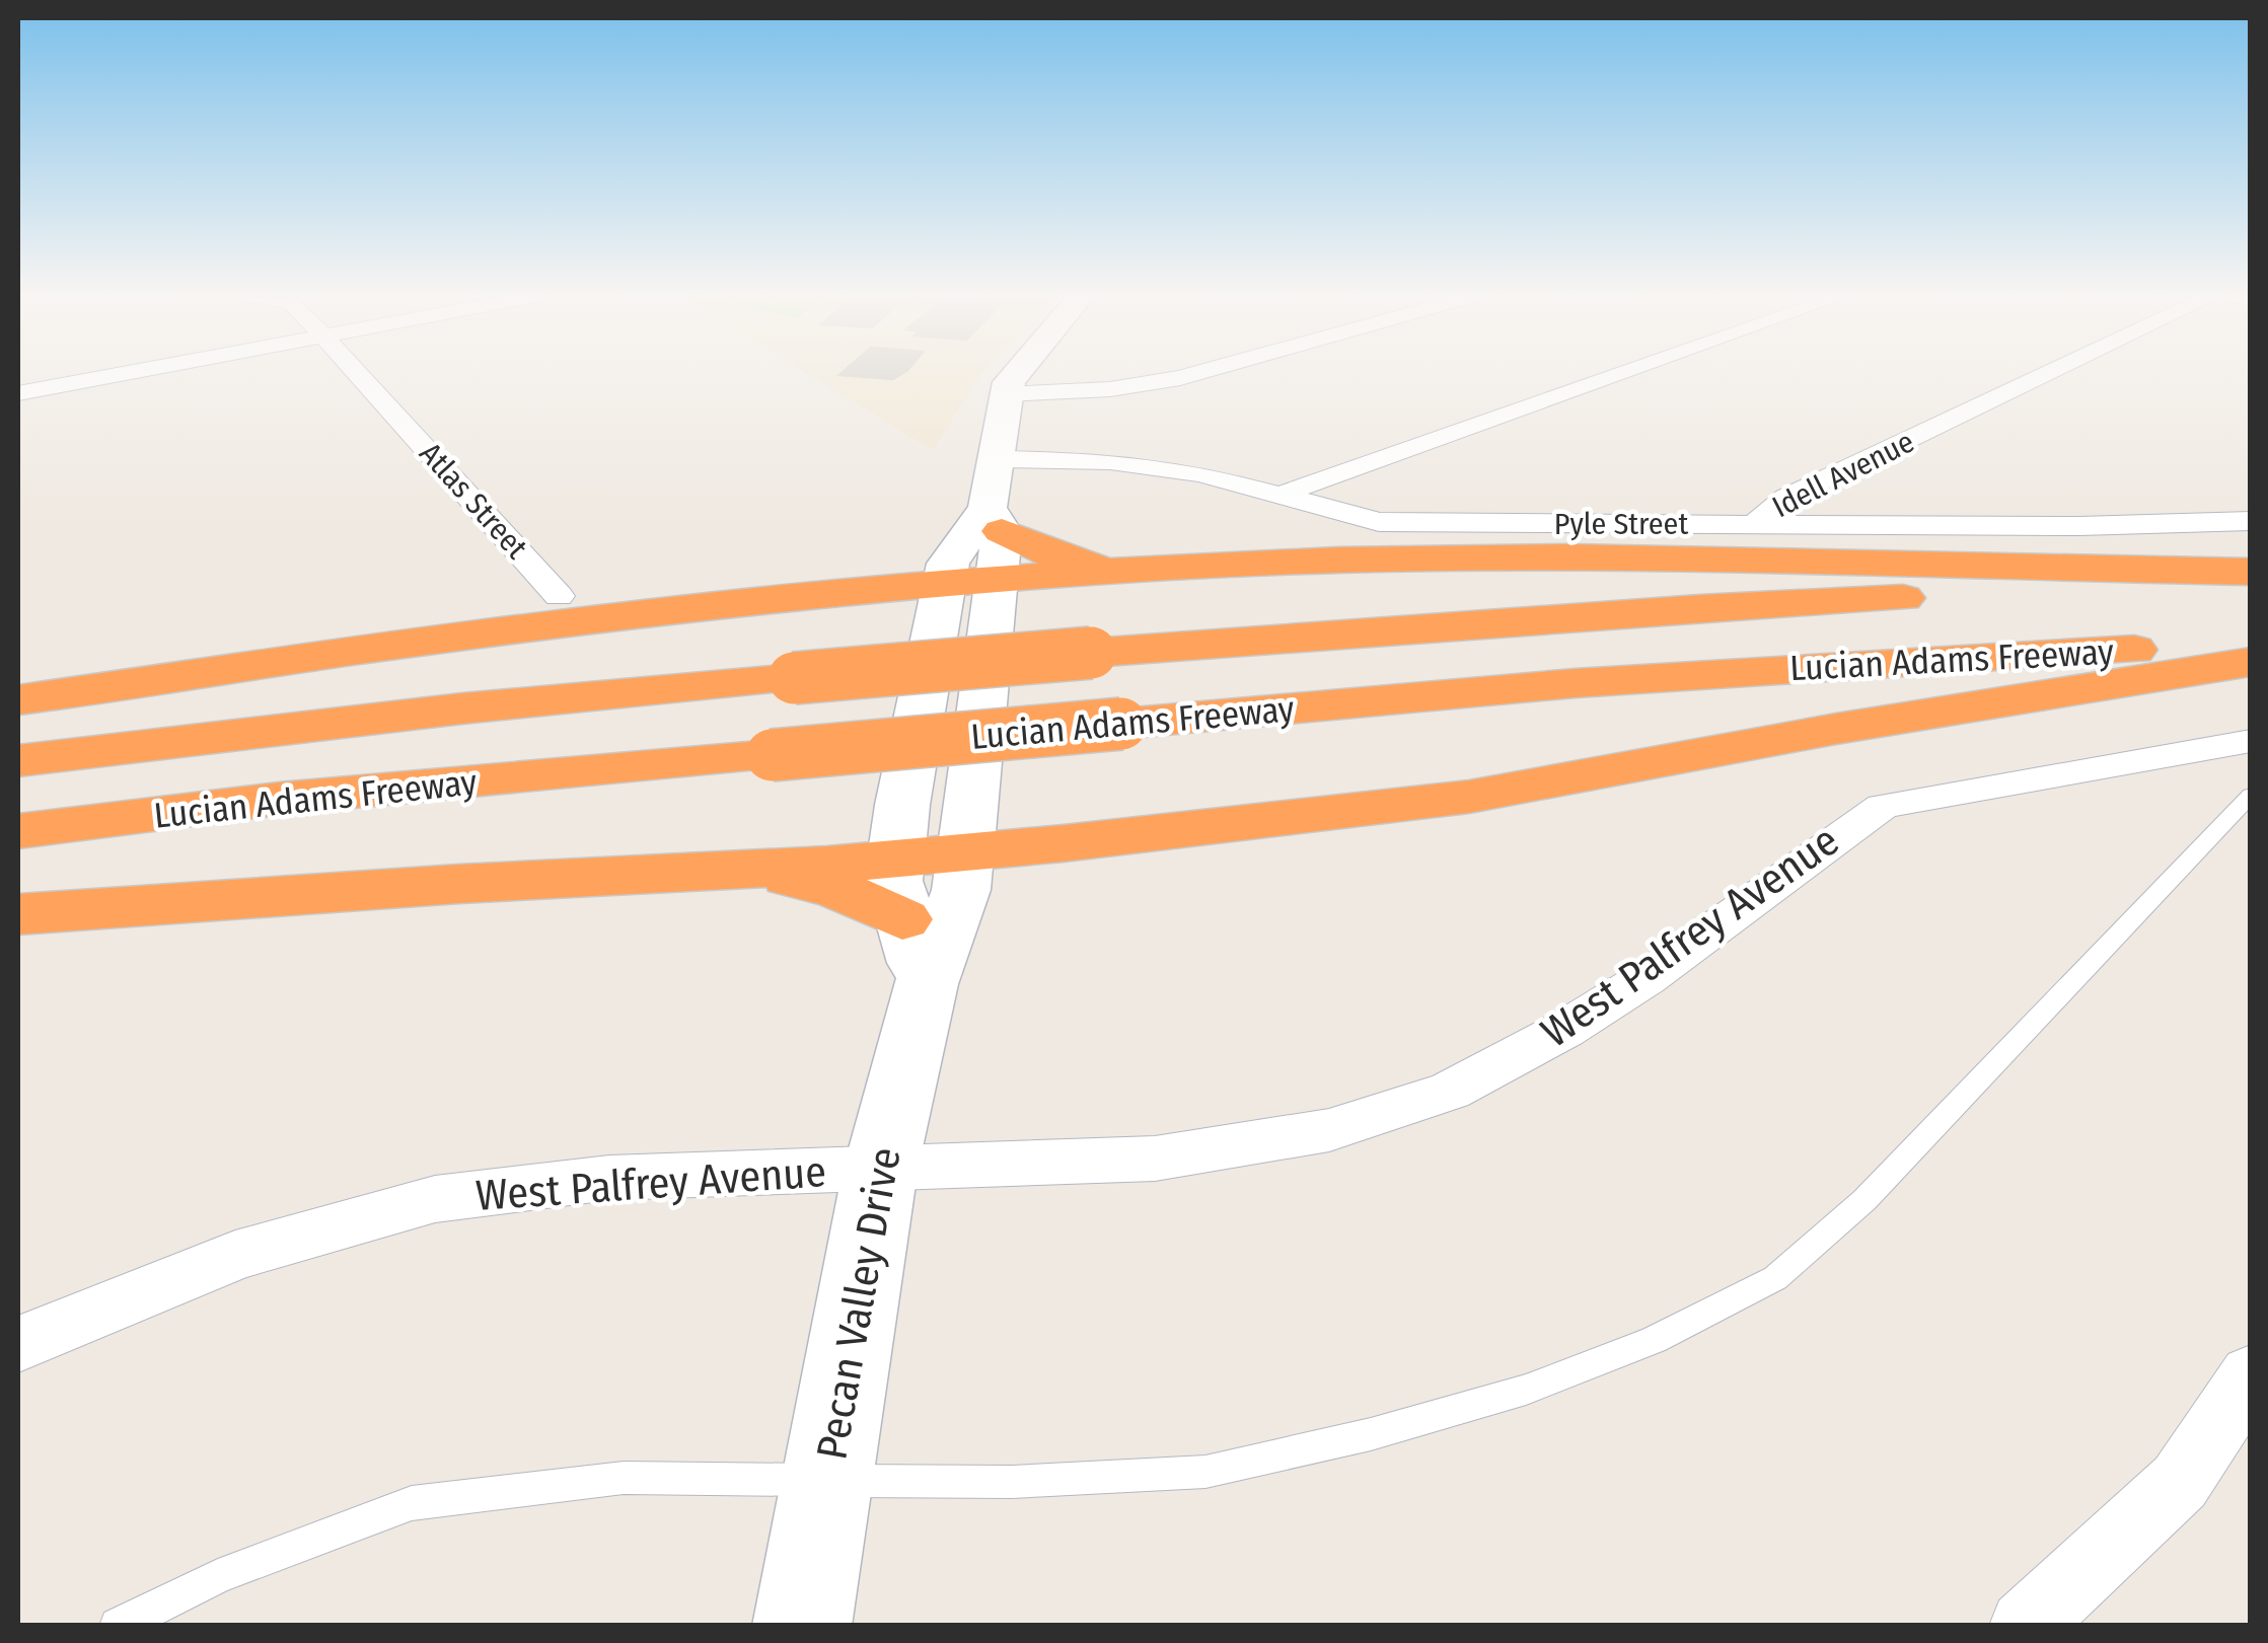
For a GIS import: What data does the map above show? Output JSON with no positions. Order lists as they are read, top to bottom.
{
  "streets": {
    "highway": ["Lucian Adams Freeway"],
    "main road": ["Pecan Valley Drive"],
    "street": [
      "Idell Avenue",
      "Atlas Street",
      "Pyle Street",
      "West Palfrey Avenue"
    ]
  },
  "crossings": [
    ["Idell Avenue", "Pyle Street"],
    ["Pyle Street", "Pecan Valley Drive"],
    ["West Palfrey Avenue", "Pecan Valley Drive"]
  ]
}
